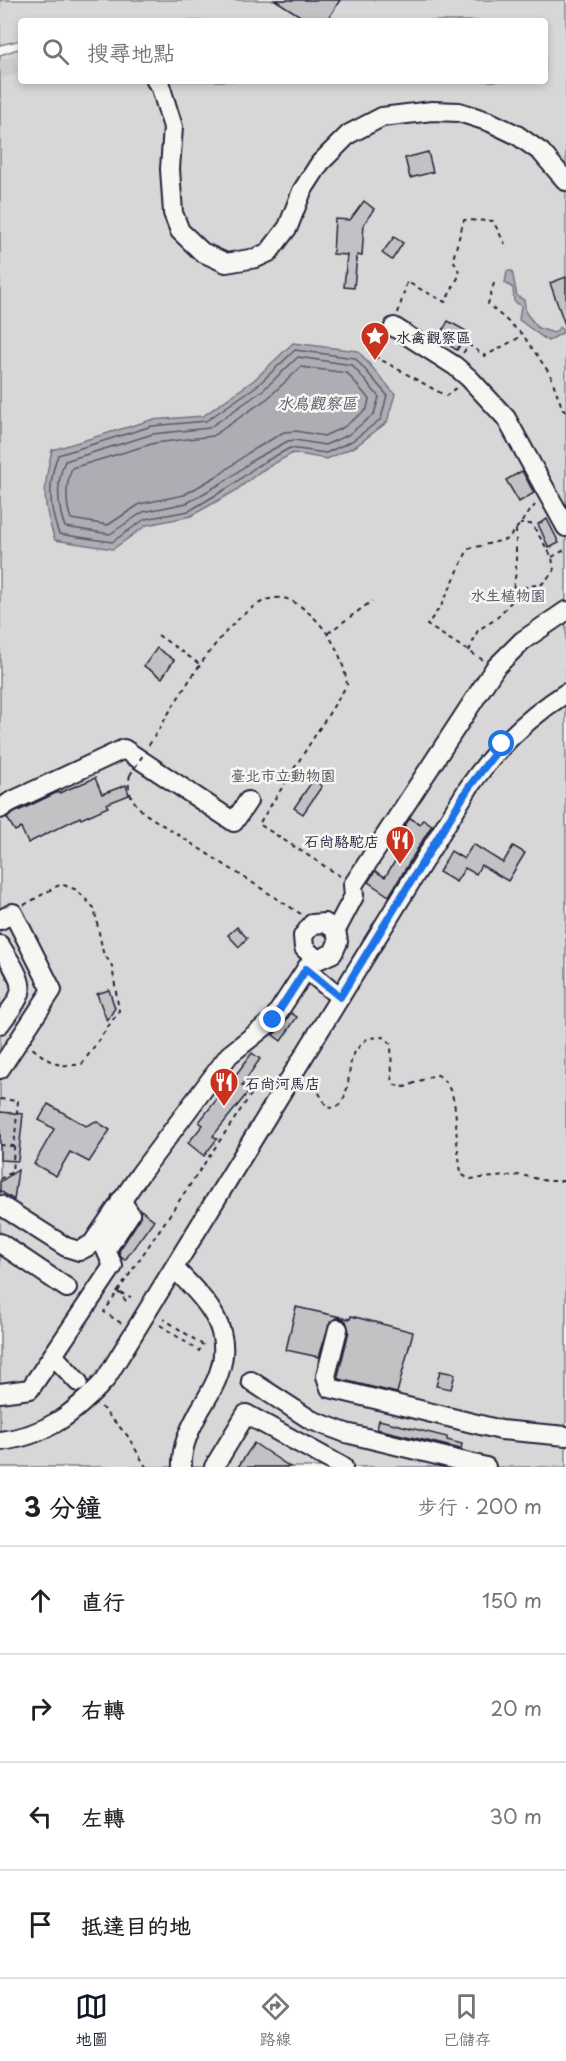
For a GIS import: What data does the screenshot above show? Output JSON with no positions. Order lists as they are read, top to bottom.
{
  "water": ["水鳥觀察區"],
  "parks": ["水生植物園", "臺北市立動物園"],
  "places": {
    "place": ["水禽觀察區"],
    "restaurant": ["石尚駱駝店", "石尚河馬店"]
  },
  "page": {
    "search": "搜尋地點",
    "heading": ["3 分鐘", "步行 · 200 m"],
    "list": [
      ["直行", "150 m"],
      ["右轉", "20 m"],
      ["左轉", "30 m"],
      "抵達目的地"
    ],
    "nav": ["地圖", "路線", "已儲存"]
  }
}
